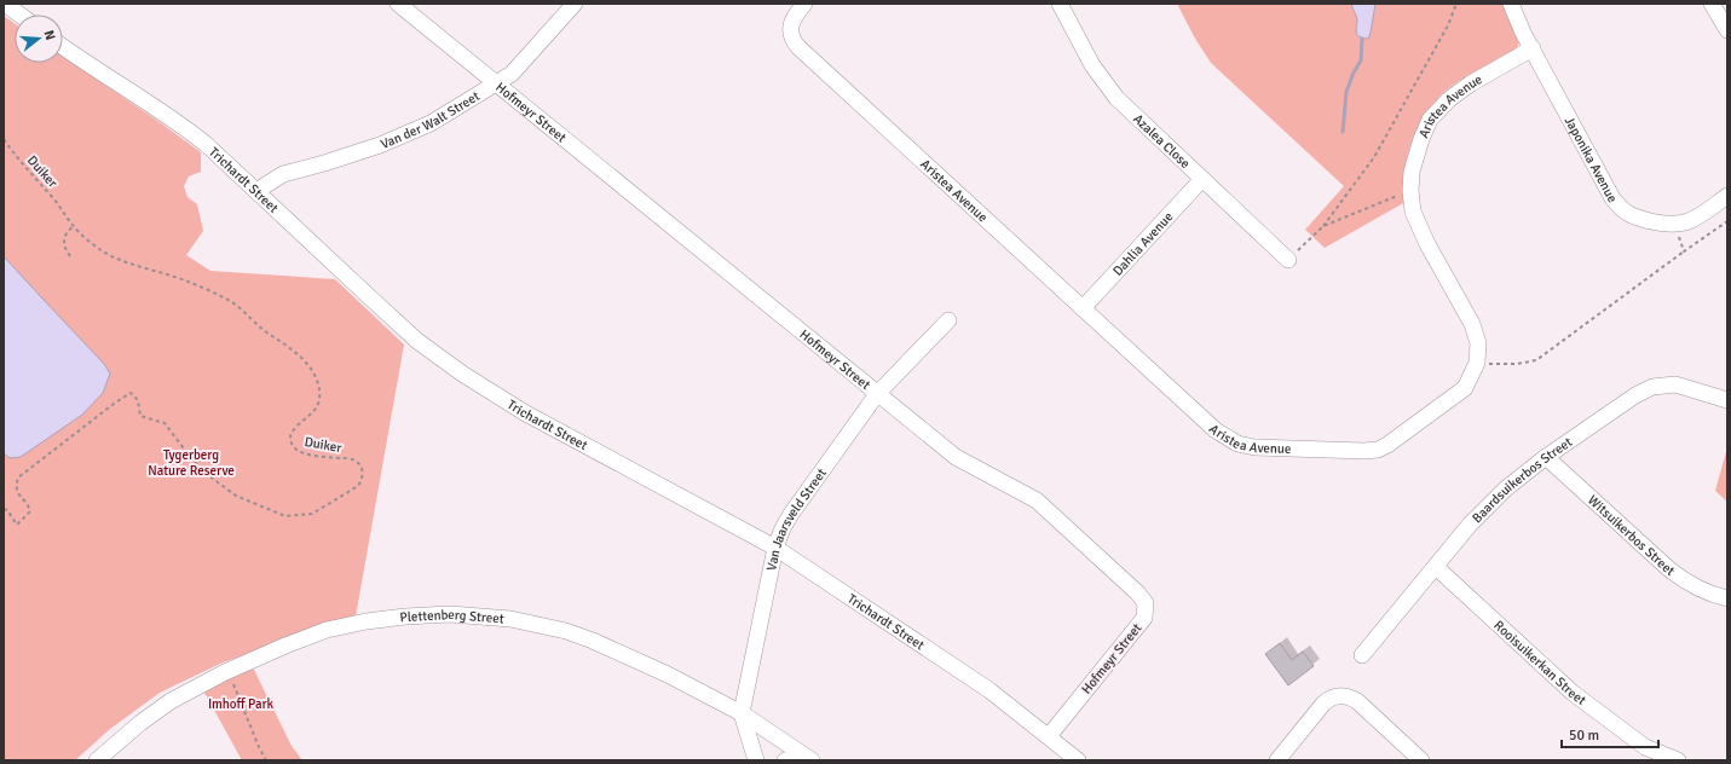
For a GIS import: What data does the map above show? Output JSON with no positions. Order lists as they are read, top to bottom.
{
  "streets": {
    "street": [
      "Aristea Avenue",
      "Hofmeyr Street",
      "Van der Walt Street",
      "Azalea Close",
      "Japonika Avenue",
      "Trichardt Street",
      "Dahlia Avenue",
      "Baardsuikerbos Street",
      "Van Jaarsveld Street",
      "Witsuikerbos Street",
      "Plettenberg Street",
      "Rooisuikerkan Street"
    ],
    "path": ["Duiker"]
  },
  "crossings": [
    ["Aristea Avenue", "Japonika Avenue"],
    ["Aristea Avenue", "Dahlia Avenue"],
    ["Hofmeyr Street", "Van der Walt Street"],
    ["Hofmeyr Street", "Trichardt Street"],
    ["Hofmeyr Street", "Van Jaarsveld Street"],
    ["Van der Walt Street", "Trichardt Street"],
    ["Azalea Close", "Dahlia Avenue"],
    ["Trichardt Street", "Van Jaarsveld Street"],
    ["Baardsuikerbos Street", "Witsuikerbos Street"],
    ["Baardsuikerbos Street", "Rooisuikerkan Street"],
    ["Van Jaarsveld Street", "Plettenberg Street"]
  ],
  "parks": ["Tygerberg Nature Reserve", "Imhoff Park"],
  "scale_bar": "50 m",
  "north": "right"
}
